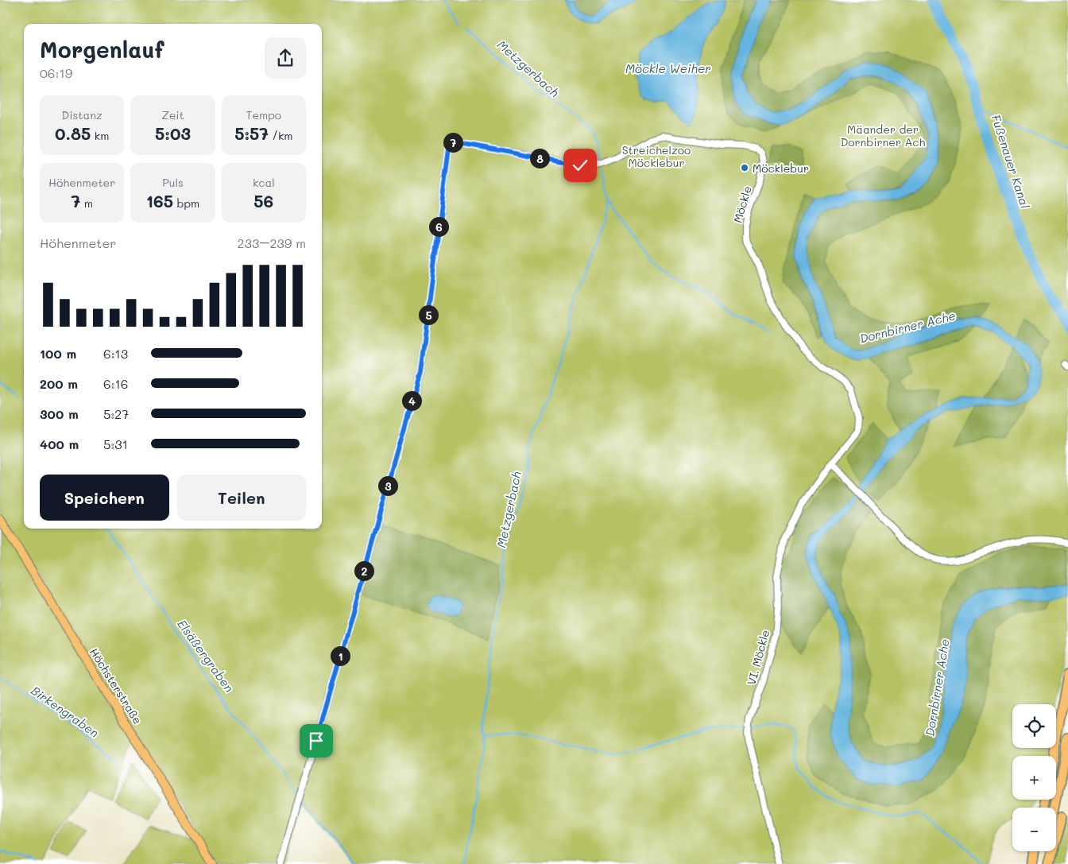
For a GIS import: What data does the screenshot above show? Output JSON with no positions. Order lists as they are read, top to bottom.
{
  "streets": {
    "main road": ["Höchsterstraße"],
    "street": ["Möckle", "VI. Möckle"]
  },
  "crossings": [
    ["Möckle", "VI. Möckle"]
  ],
  "water": [
    "Metzgerbach",
    "Möckle Weiher",
    "Fußenauer Kanal",
    "Dornbirner Ache",
    "Elsäßergraben",
    "Birkengraben"
  ],
  "parks": ["Mäander der Dornbirner Ach", "Streichelzoo Möcklebur"],
  "places": ["Möcklebur"],
  "page": {
    "heading": ["Morgenlauf", "06:19"],
    "stats": [
      ["Distanz", "0.85 km"],
      ["Zeit", "5:03"],
      ["Tempo", "5:57 /km"],
      ["Höhenmeter", "7 m"],
      ["Puls", "165 bpm"],
      ["kcal", "56"]
    ],
    "pins": [
      "7",
      "8",
      "6",
      "5",
      "4",
      "3",
      "2",
      "1"
    ],
    "chart": ["Höhenmeter", "233–239 m"],
    "list": [
      {
        "name": "100 m",
        "note": "6:13"
      },
      {
        "name": "200 m",
        "note": "6:16"
      },
      {
        "name": "300 m",
        "note": "5:27"
      },
      {
        "name": "400 m",
        "note": "5:31"
      }
    ],
    "buttons": ["Speichern", "Teilen"],
    "map_buttons": ["+", "−"]
  }
}
